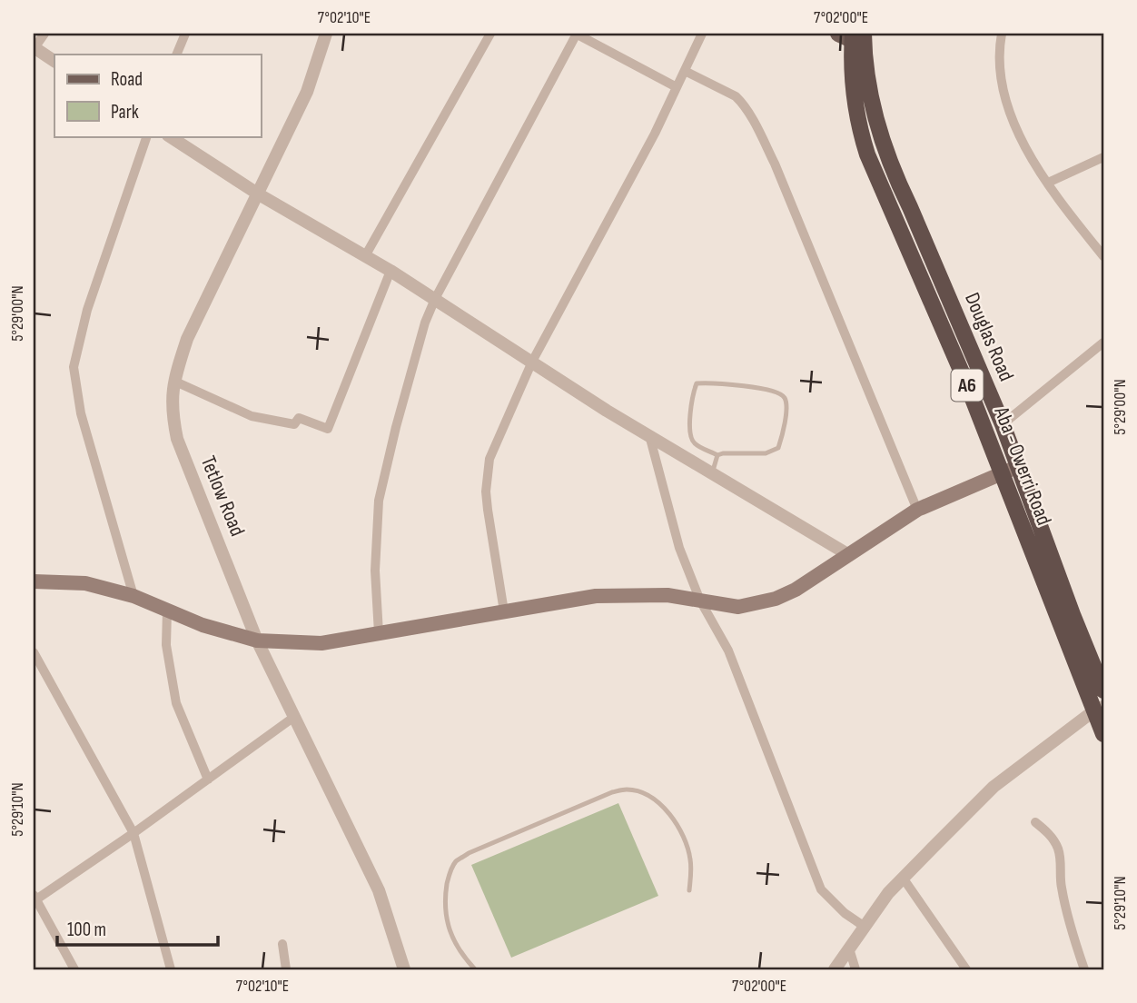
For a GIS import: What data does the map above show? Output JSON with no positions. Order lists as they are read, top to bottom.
{
  "streets": {
    "highway": ["Douglas Road", "A6", "Aba - Owerri Road"],
    "street": ["Tetlow Road"]
  },
  "crossings": [
    ["Douglas Road", "Aba - Owerri Road"]
  ],
  "legend": ["Road", "Park"],
  "scale_bar": "100 m",
  "coordinates": [
    "7°02'10\"E",
    "7°02'00\"E",
    "5°29'00\"N",
    "5°29'10\"N"
  ]
}
